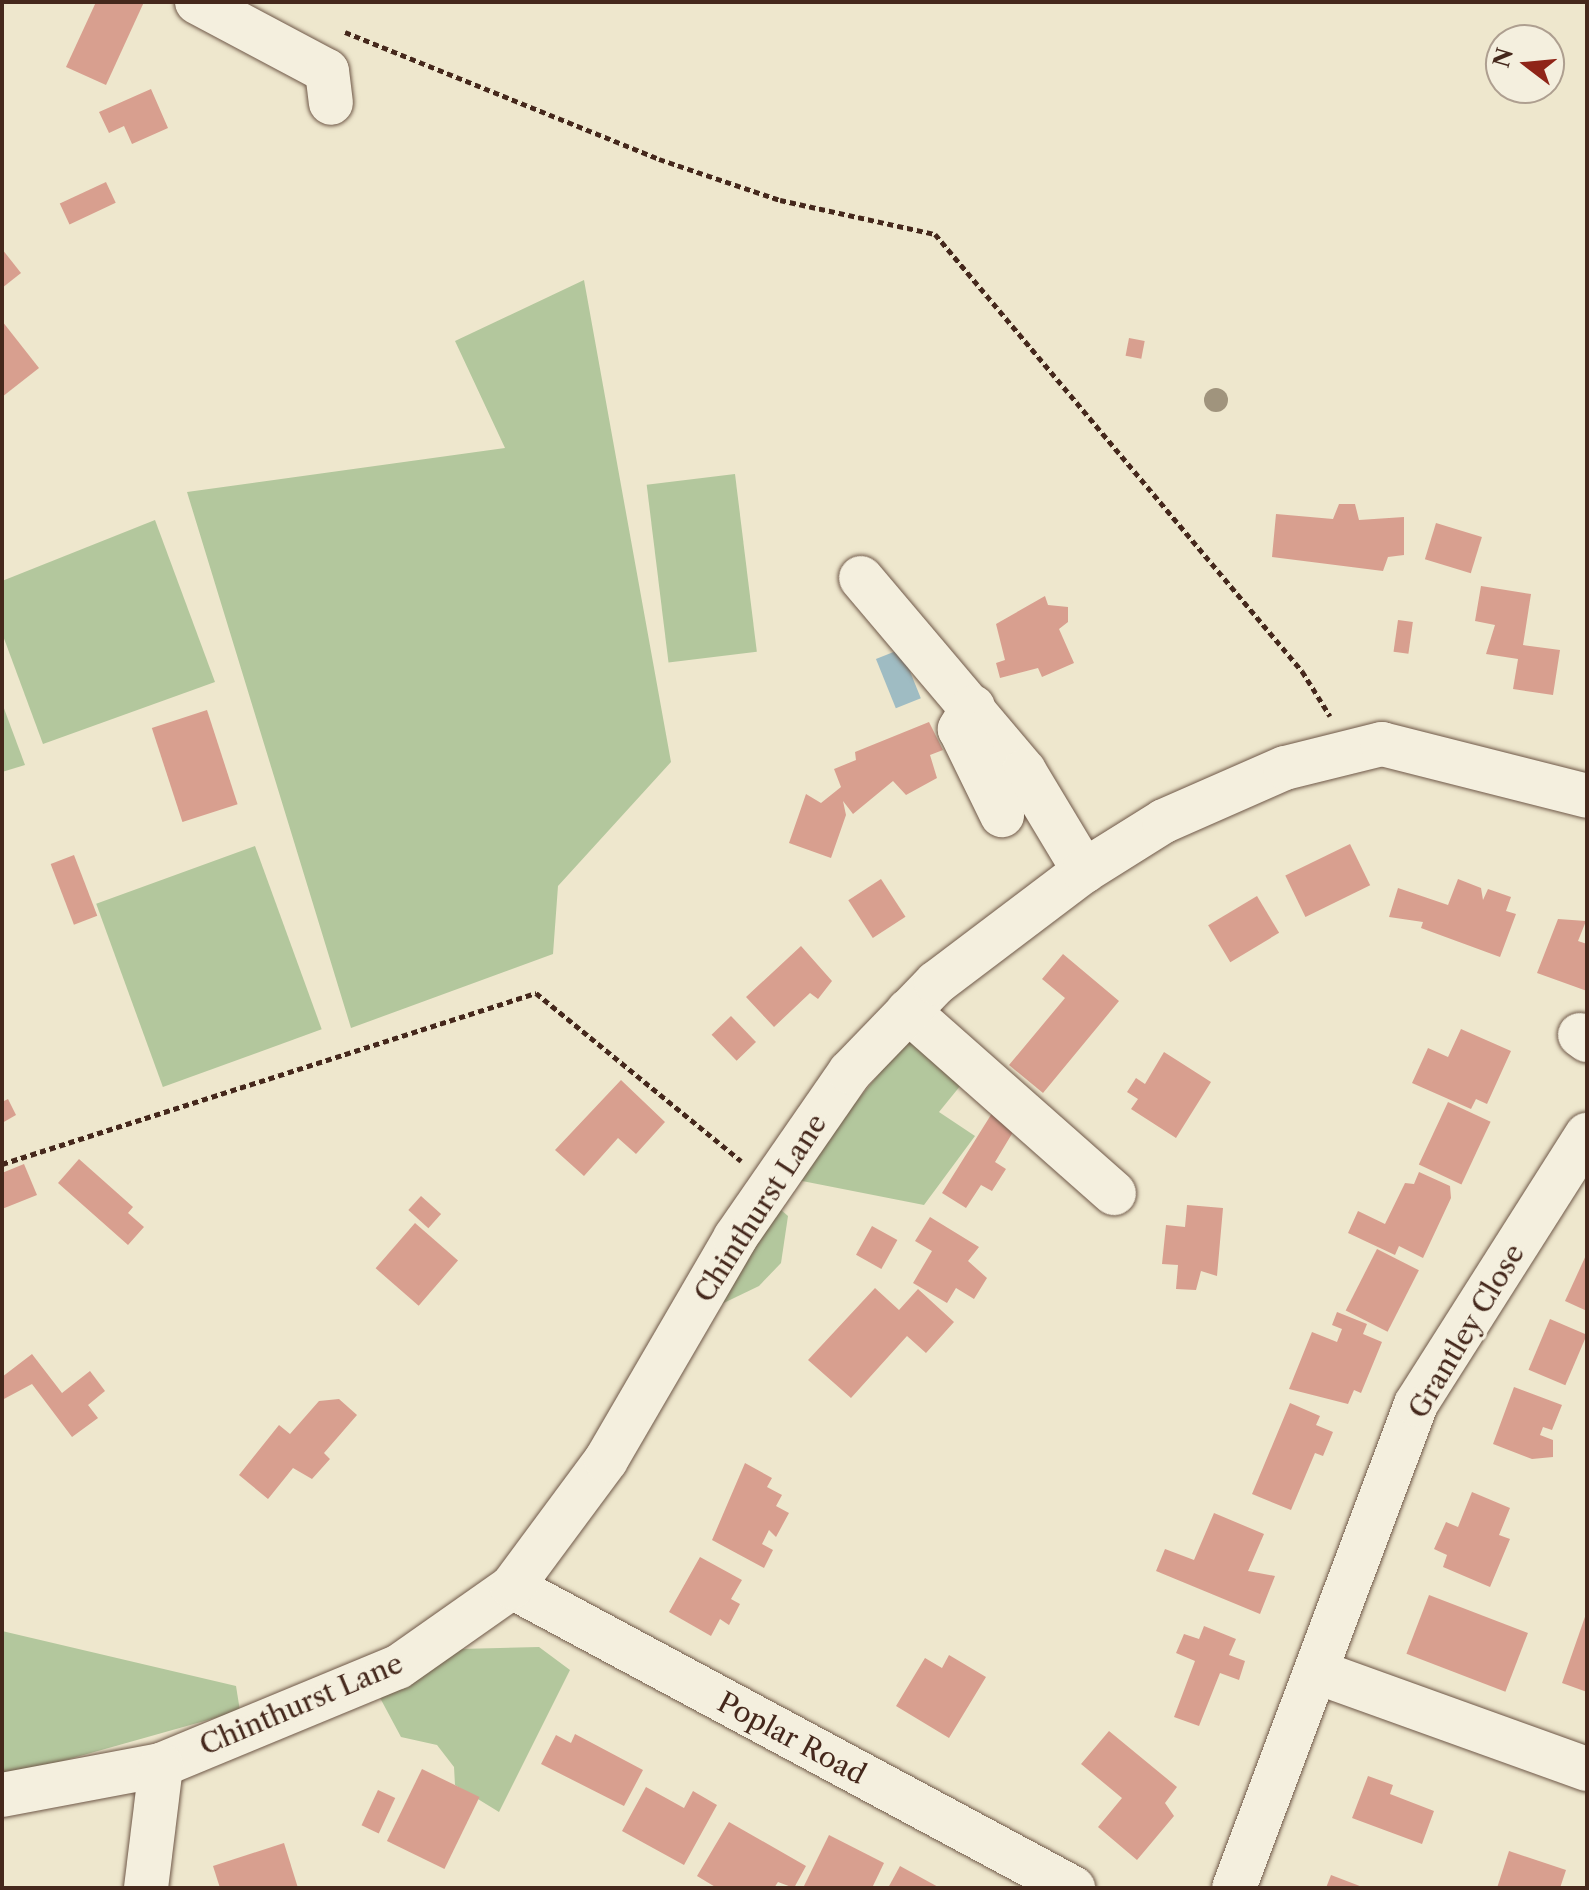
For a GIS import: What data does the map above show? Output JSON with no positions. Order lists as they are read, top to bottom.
{
  "streets": {
    "street": ["Chinthurst Lane", "Grantley Close", "Poplar Road"]
  },
  "crossings": [
    ["Chinthurst Lane", "Poplar Road"]
  ],
  "north": "left"
}
